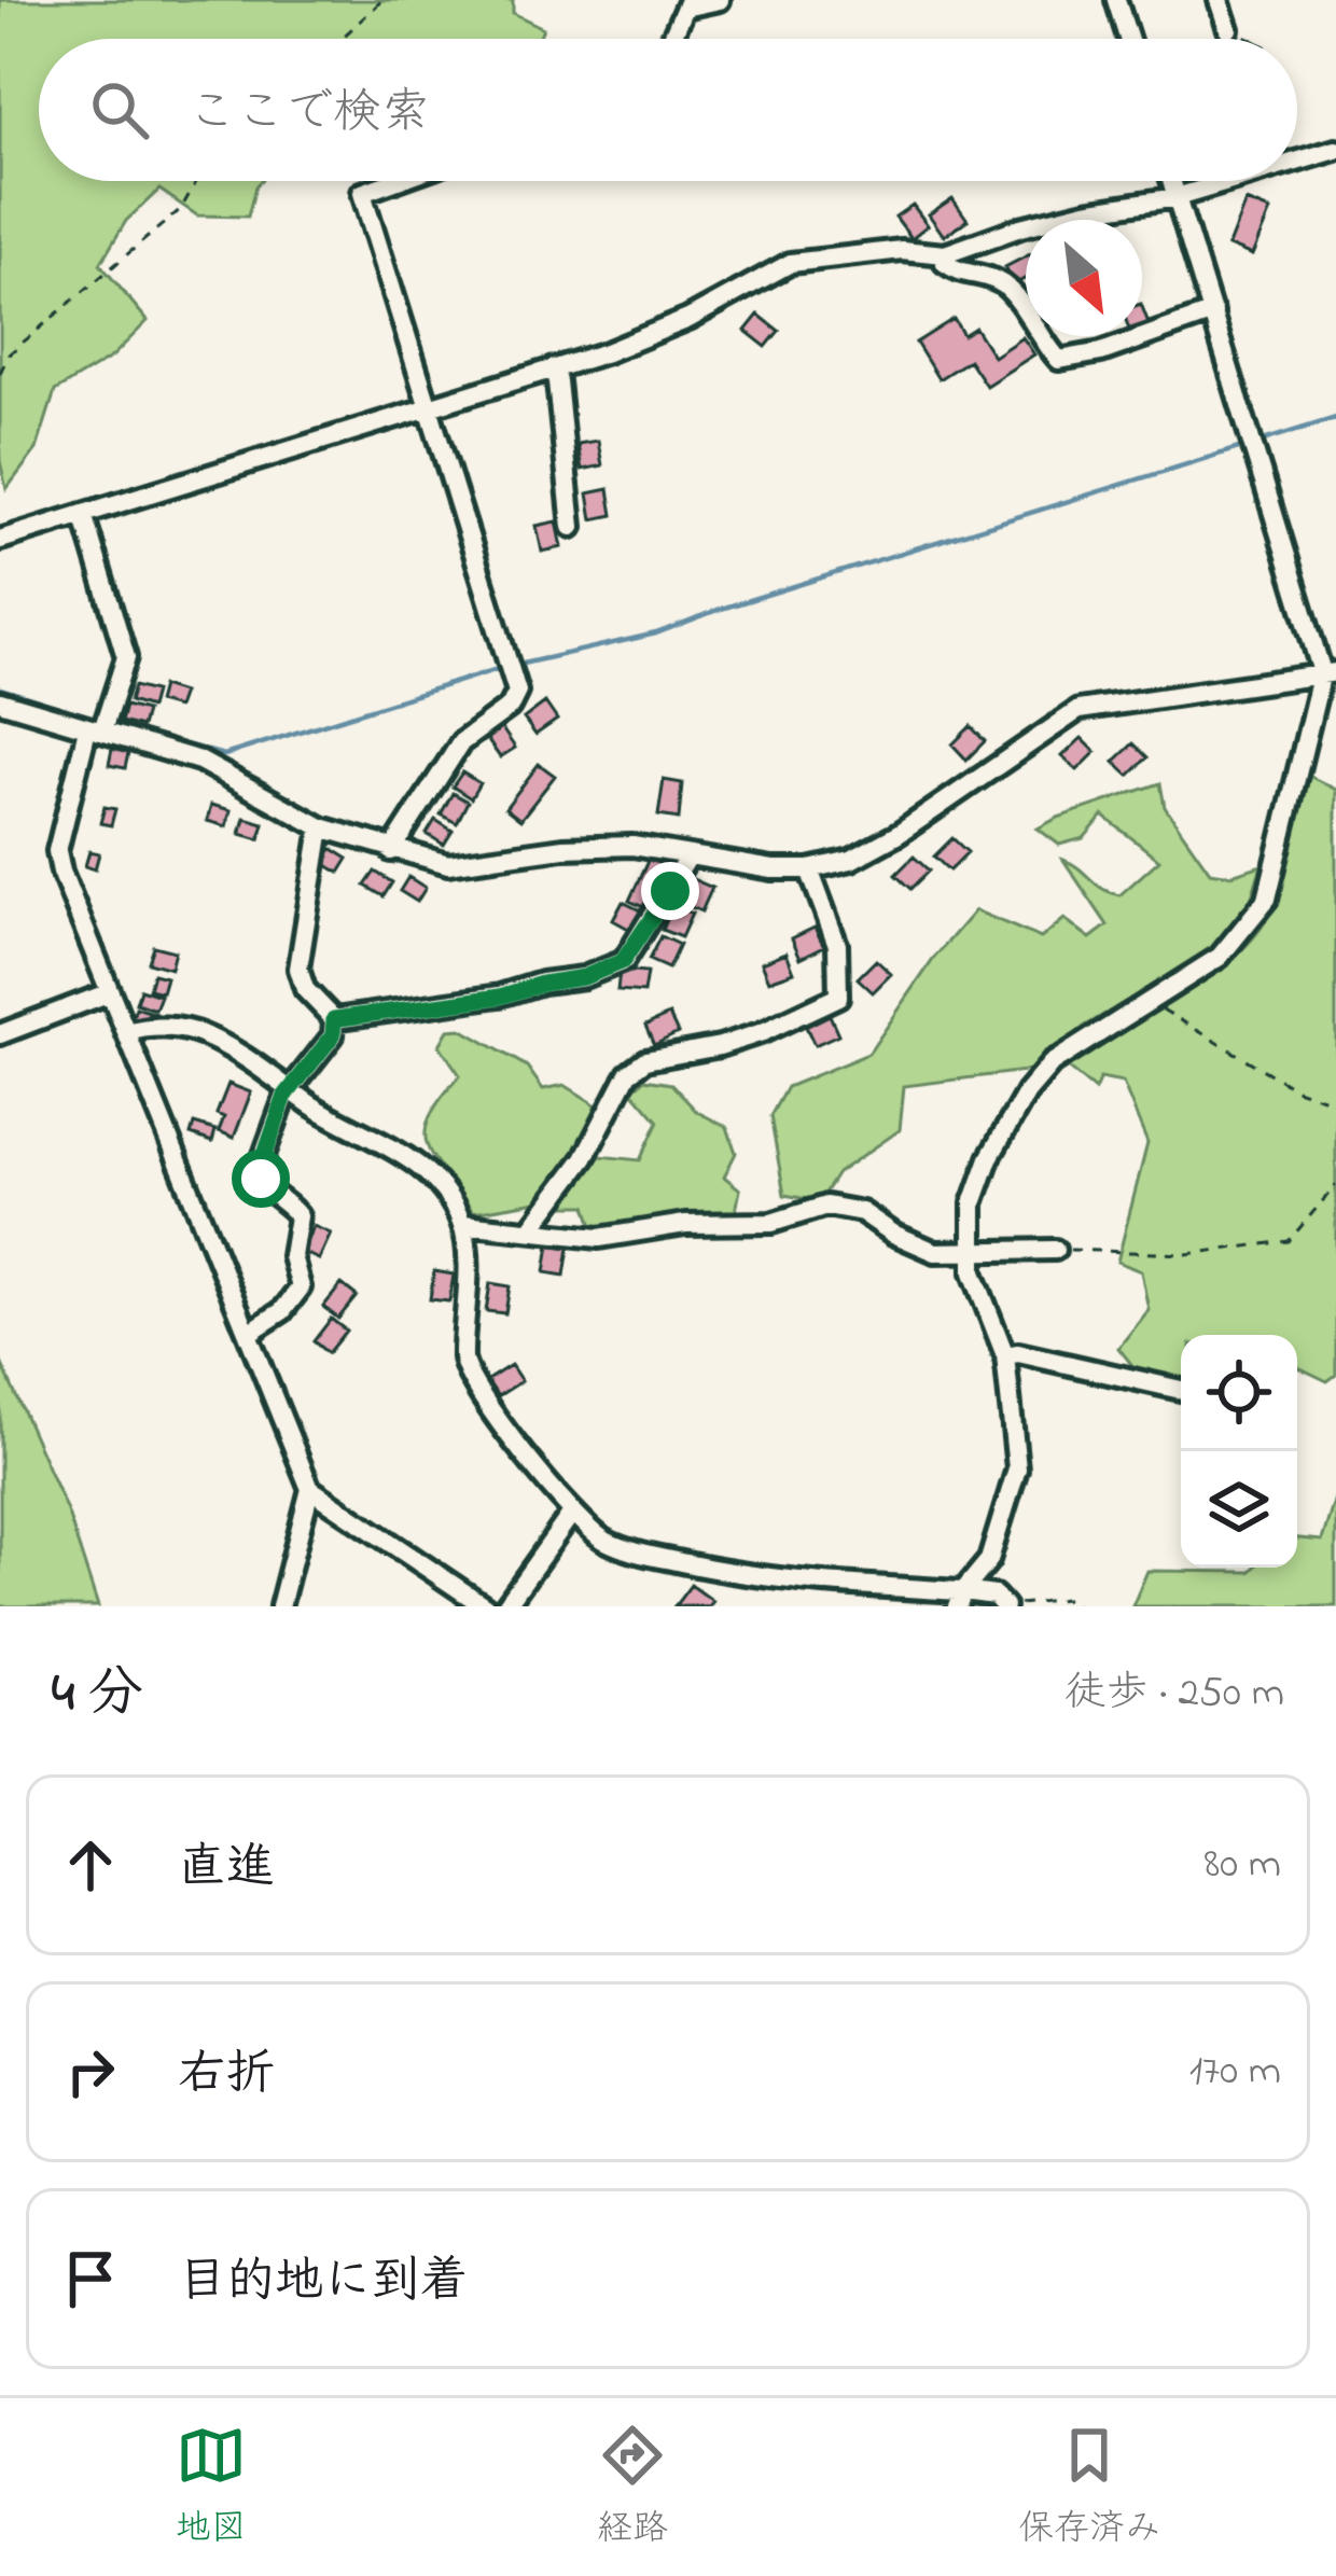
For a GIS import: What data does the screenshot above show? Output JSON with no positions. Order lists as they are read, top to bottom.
{
  "north": "bottom right",
  "page": {
    "search": "ここで検索",
    "heading": ["4 分", "徒歩 · 250 m"],
    "list": [
      ["直進", "80 m"],
      ["右折", "170 m"],
      "目的地に到着"
    ],
    "nav": ["地図", "経路", "保存済み"]
  }
}
